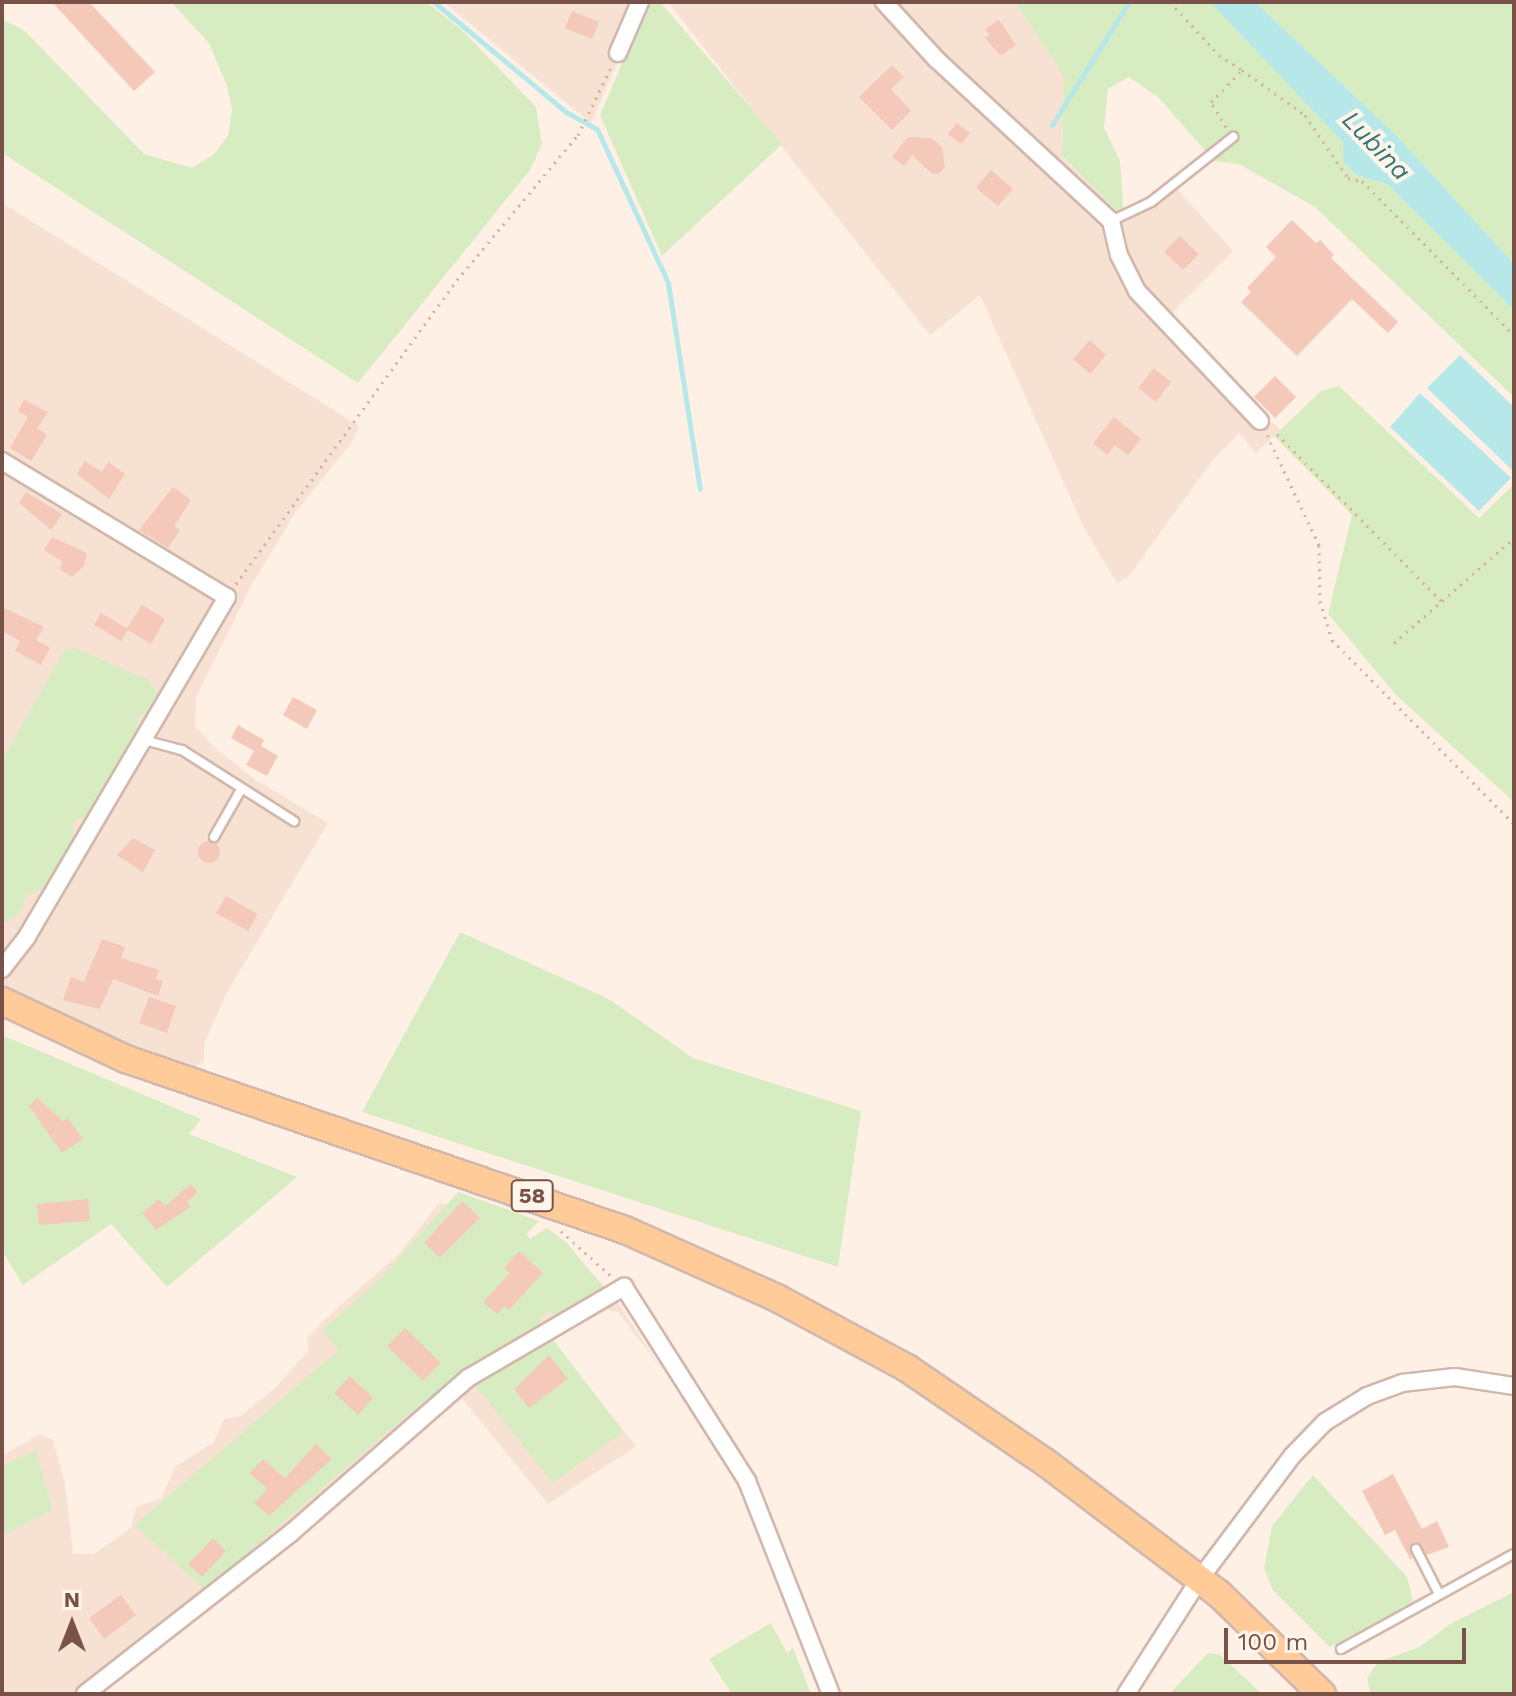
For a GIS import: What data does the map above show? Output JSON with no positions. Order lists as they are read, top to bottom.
{
  "streets": {
    "main road": ["58"]
  },
  "water": ["Lubina"],
  "scale_bar": "100 m",
  "north": "top"
}
